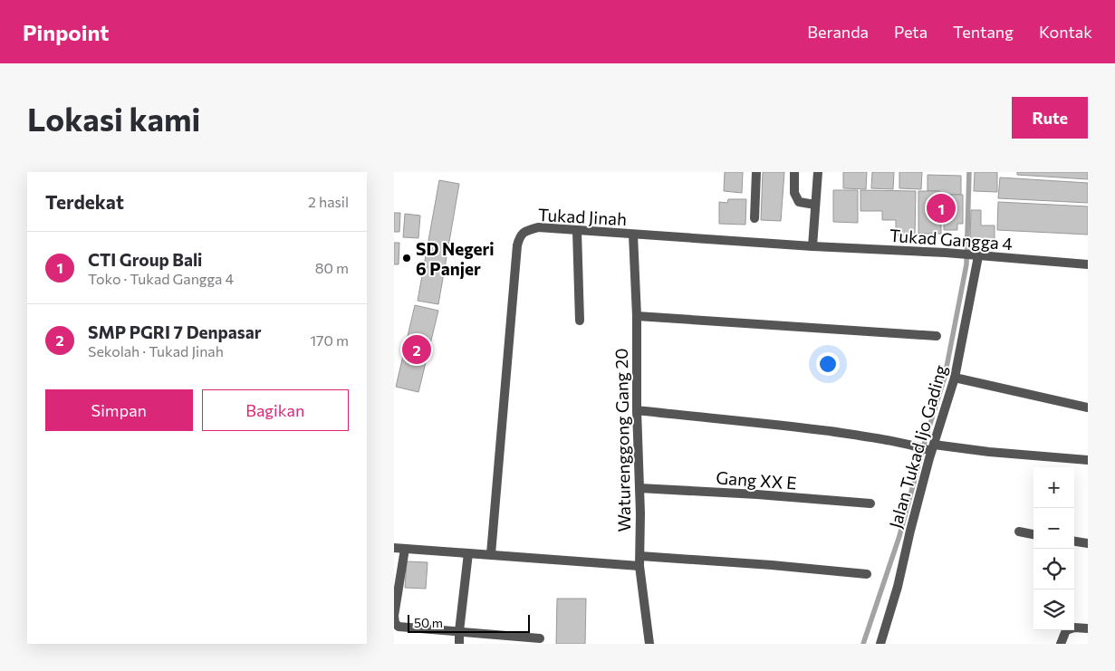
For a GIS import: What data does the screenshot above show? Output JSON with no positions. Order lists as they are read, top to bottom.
{
  "streets": {
    "street": [
      "Tukad Jinah",
      "Tukad Gangga 4",
      "Waturenggong Gang 20",
      "Jalan Tukad Ijo Gading",
      "Gang XX E"
    ]
  },
  "crossings": [
    ["Tukad Jinah", "Tukad Gangga 4"],
    ["Tukad Jinah", "Waturenggong Gang 20"],
    ["Tukad Gangga 4", "Jalan Tukad Ijo Gading"],
    ["Waturenggong Gang 20", "Gang XX E"]
  ],
  "places": ["SD Negeri 6 Panjer"],
  "scale_bar": "50 m",
  "page": {
    "header": "Pinpoint",
    "nav": [
      "Beranda",
      "Peta",
      "Tentang",
      "Kontak"
    ],
    "buttons": [
      "Rute",
      ["Simpan", "Bagikan"]
    ],
    "title": "Lokasi kami",
    "heading": ["Terdekat", "2 hasil"],
    "pins": ["1", "2"],
    "list": [
      {
        "mark": "1",
        "name": "CTI Group Bali",
        "note": "Toko · Tukad Gangga 4",
        "value": "80 m"
      },
      {
        "mark": "2",
        "name": "SMP PGRI 7 Denpasar",
        "note": "Sekolah · Tukad Jinah",
        "value": "170 m"
      }
    ],
    "map_buttons": ["+", "−"],
    "scale": "50 m"
  }
}
